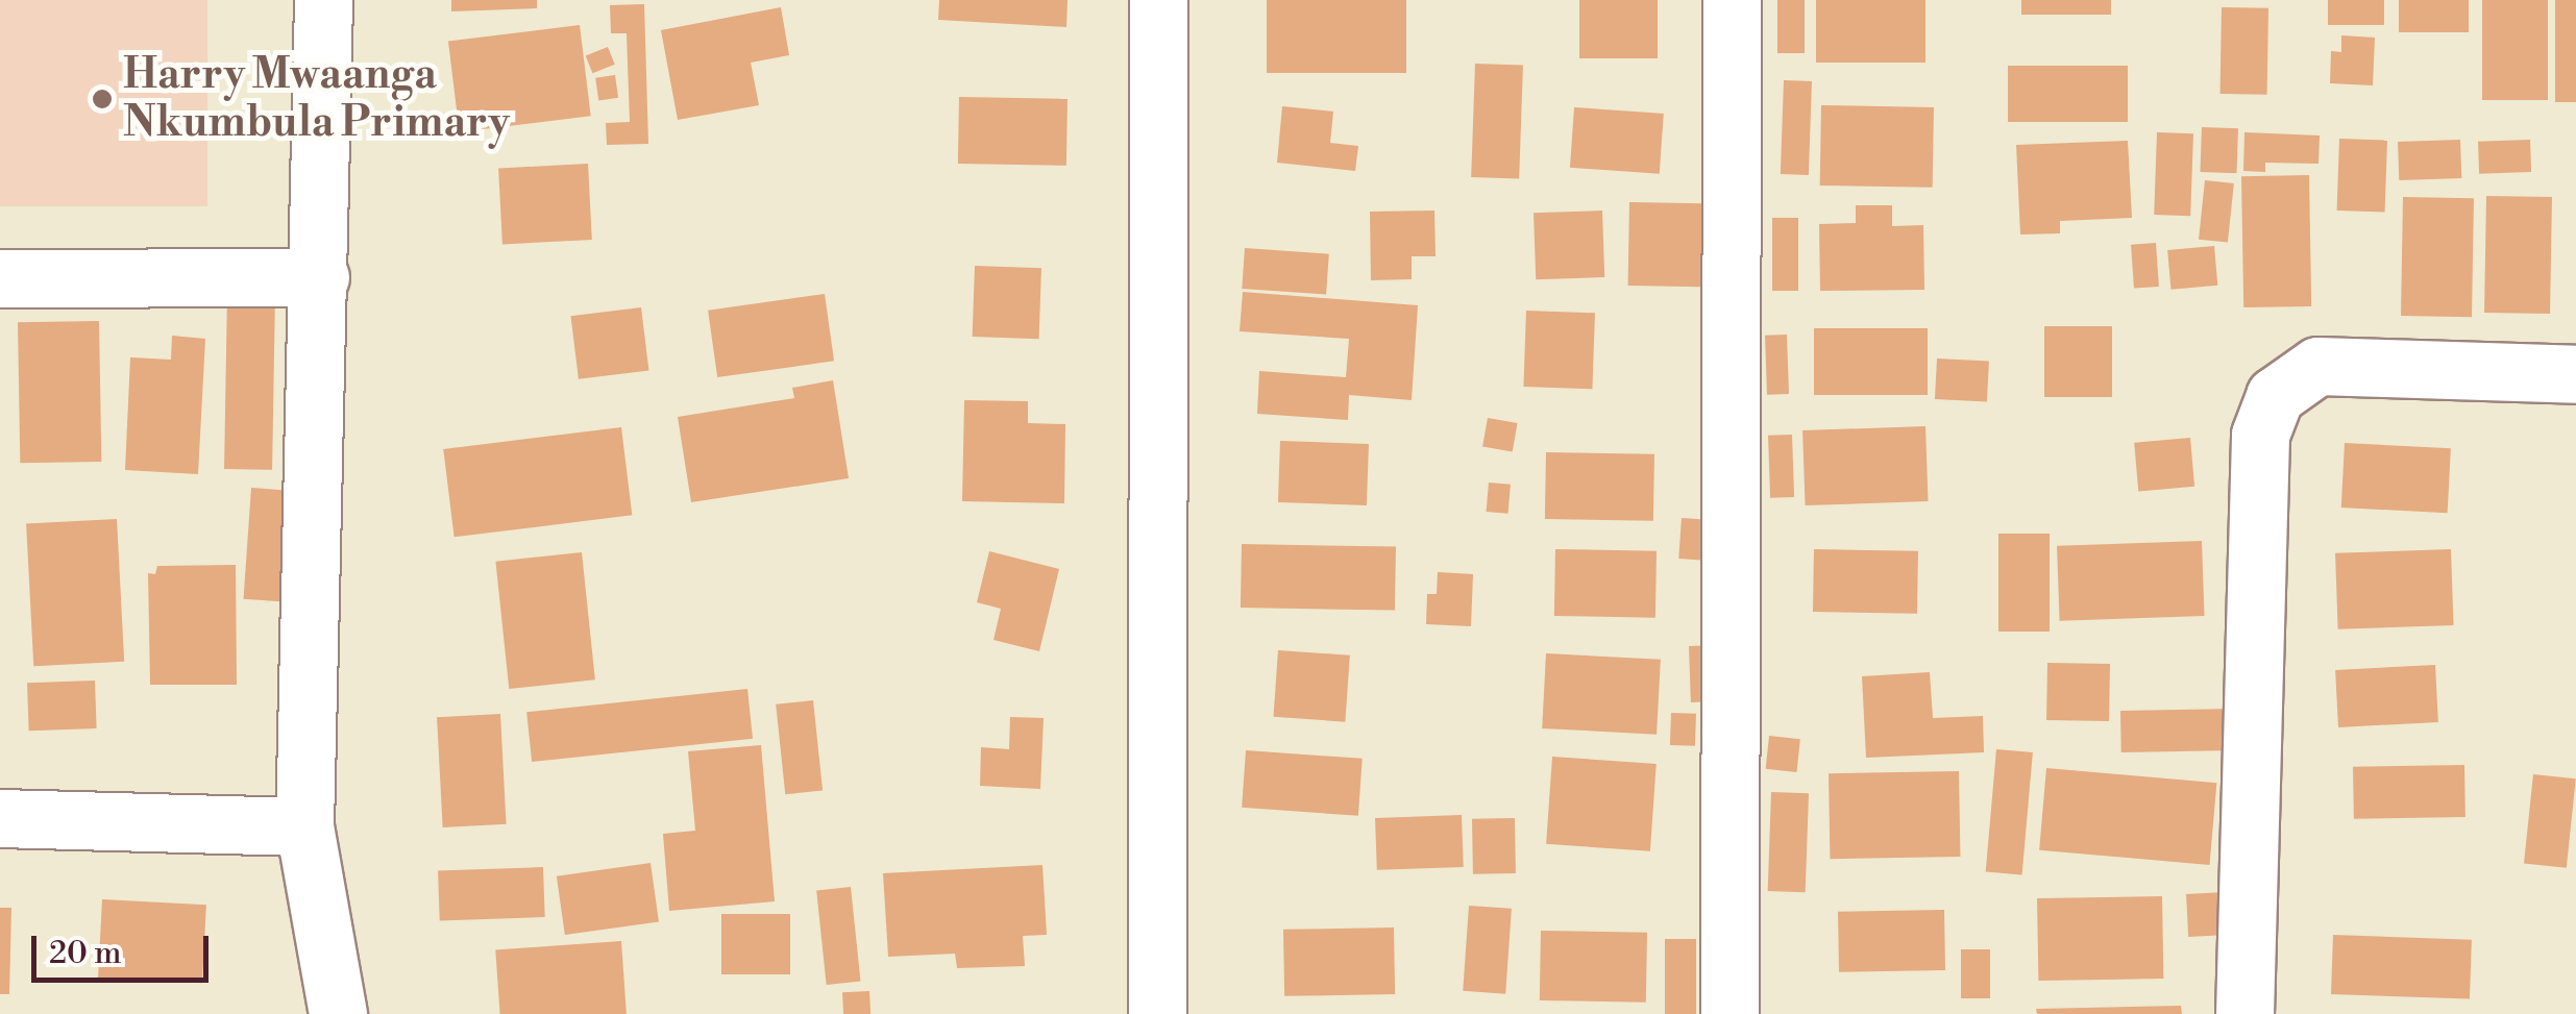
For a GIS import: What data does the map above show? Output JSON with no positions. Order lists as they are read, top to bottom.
{
  "places": ["Harry Mwaanga Nkumbula Primary"],
  "scale_bar": "20 m"
}
